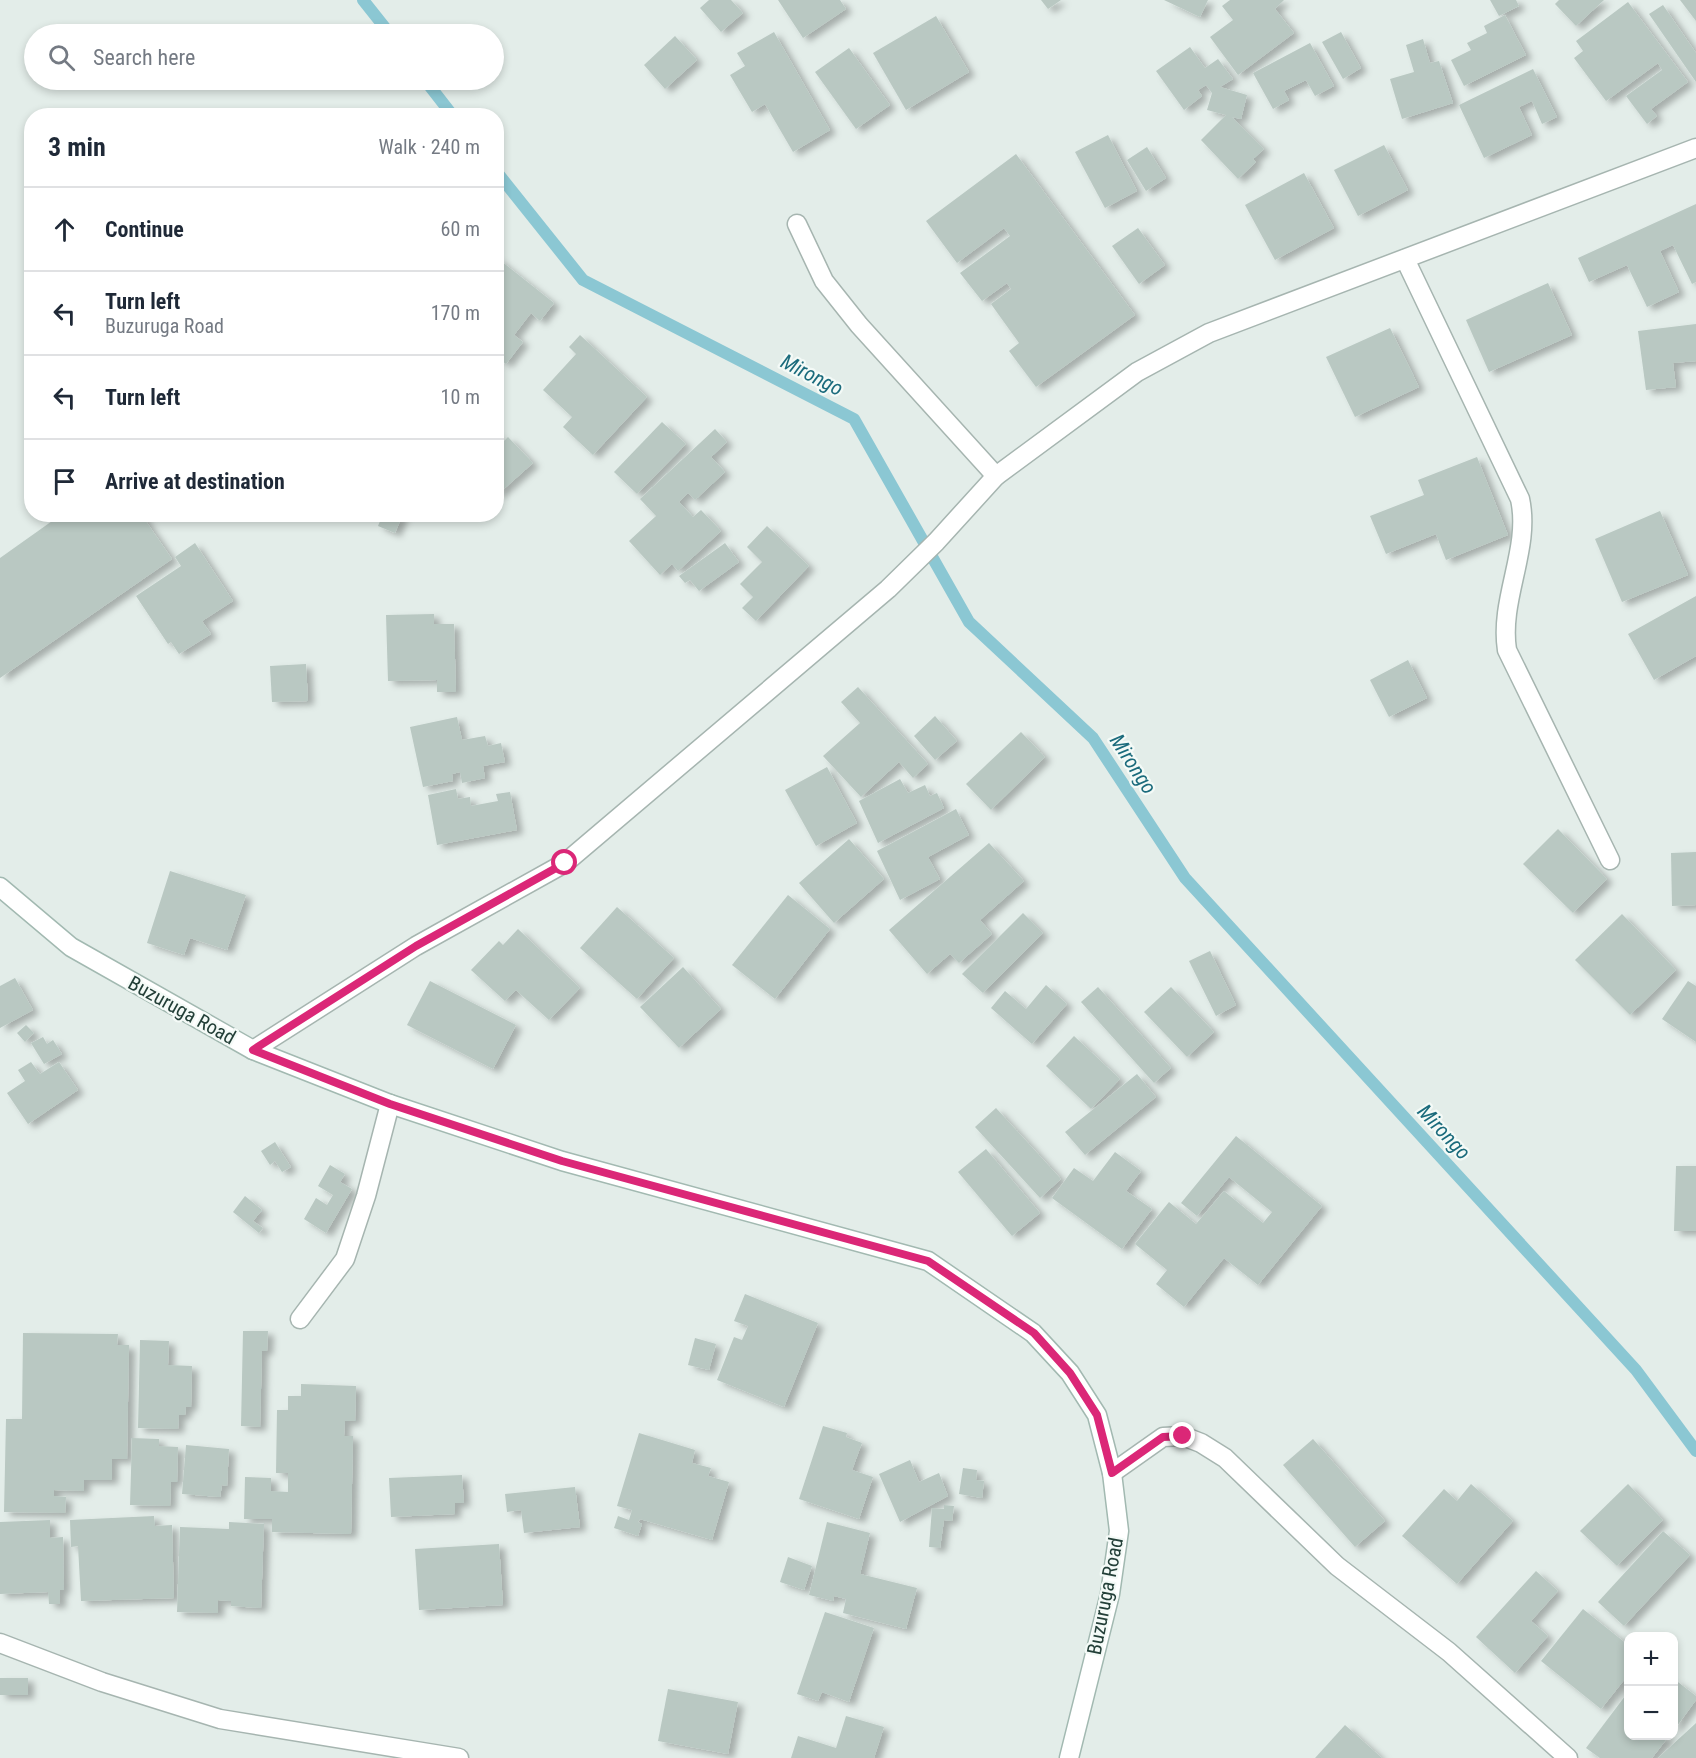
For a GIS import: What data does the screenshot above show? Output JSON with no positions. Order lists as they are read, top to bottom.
{
  "streets": {
    "street": ["Buzuruga Road"]
  },
  "water": ["Mirongo"],
  "page": {
    "search": "Search here",
    "heading": ["3 min", "Walk · 240 m"],
    "list": [
      ["Continue", "60 m"],
      ["Turn left", "Buzuruga Road", "170 m"],
      ["Turn left", "10 m"],
      "Arrive at destination"
    ],
    "map_buttons": ["+", "−"]
  }
}
